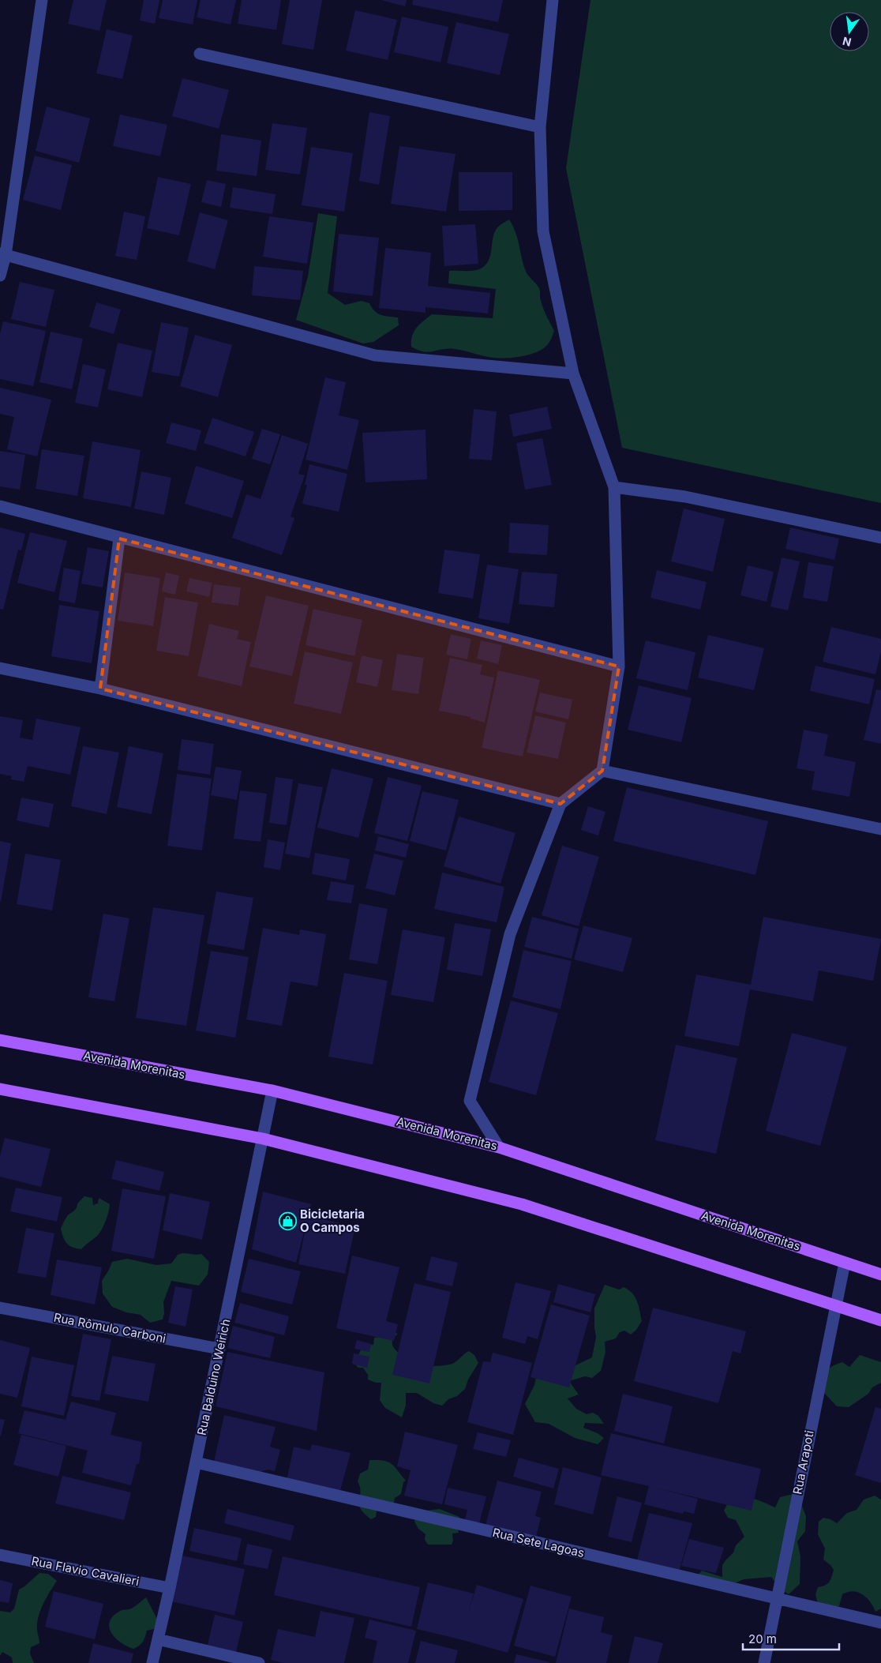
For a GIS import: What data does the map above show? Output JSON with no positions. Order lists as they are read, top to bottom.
{
  "streets": {
    "main road": ["Avenida Morenitas"],
    "street": [
      "Rua Rômulo Carboni",
      "Rua Balduino Weirich",
      "Rua Arapoti",
      "Rua Sete Lagoas",
      "Rua Flavio Cavalieri"
    ]
  },
  "crossings": [
    ["Avenida Morenitas", "Rua Balduino Weirich"],
    ["Avenida Morenitas", "Rua Arapoti"],
    ["Rua Rômulo Carboni", "Rua Balduino Weirich"],
    ["Rua Balduino Weirich", "Rua Sete Lagoas"],
    ["Rua Balduino Weirich", "Rua Flavio Cavalieri"],
    ["Rua Arapoti", "Rua Sete Lagoas"]
  ],
  "places": {
    "shop": ["Bicicletaria O Campos"]
  },
  "scale_bar": "20 m",
  "north": "bottom"
}
